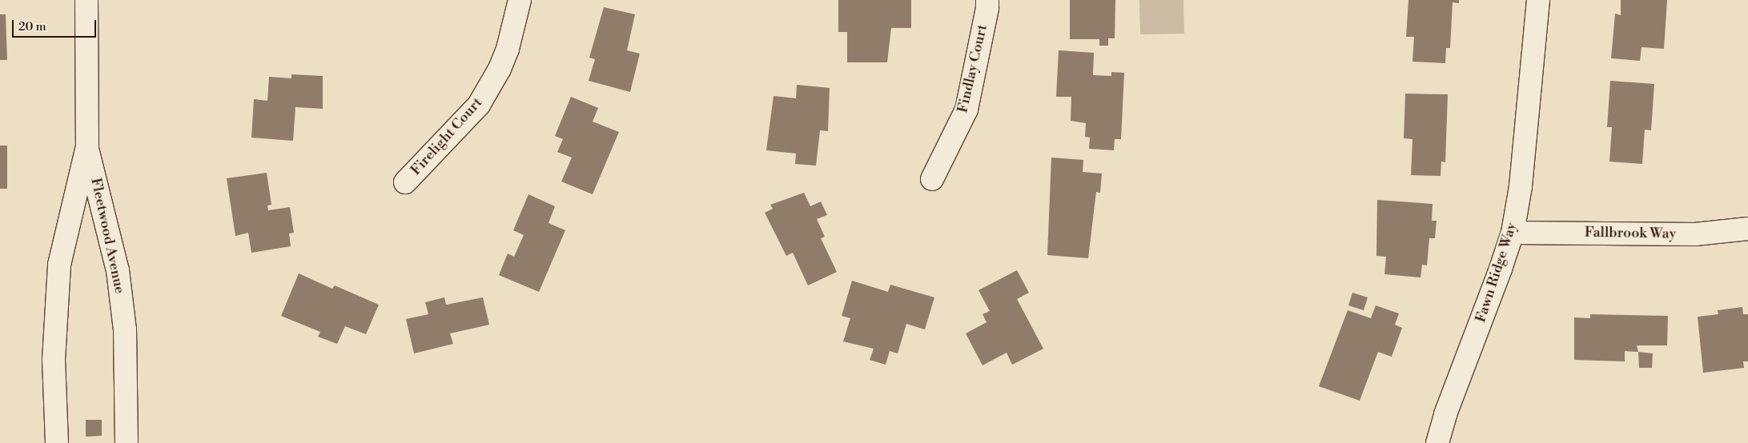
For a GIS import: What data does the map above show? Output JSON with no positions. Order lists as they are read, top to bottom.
{
  "streets": {
    "street": [
      "Findlay Court",
      "Firelight Court",
      "Fallbrook Way",
      "Fleetwood Avenue",
      "Fawn Ridge Way"
    ]
  },
  "crossings": [
    ["Fallbrook Way", "Fawn Ridge Way"]
  ],
  "scale_bar": "20 m"
}
